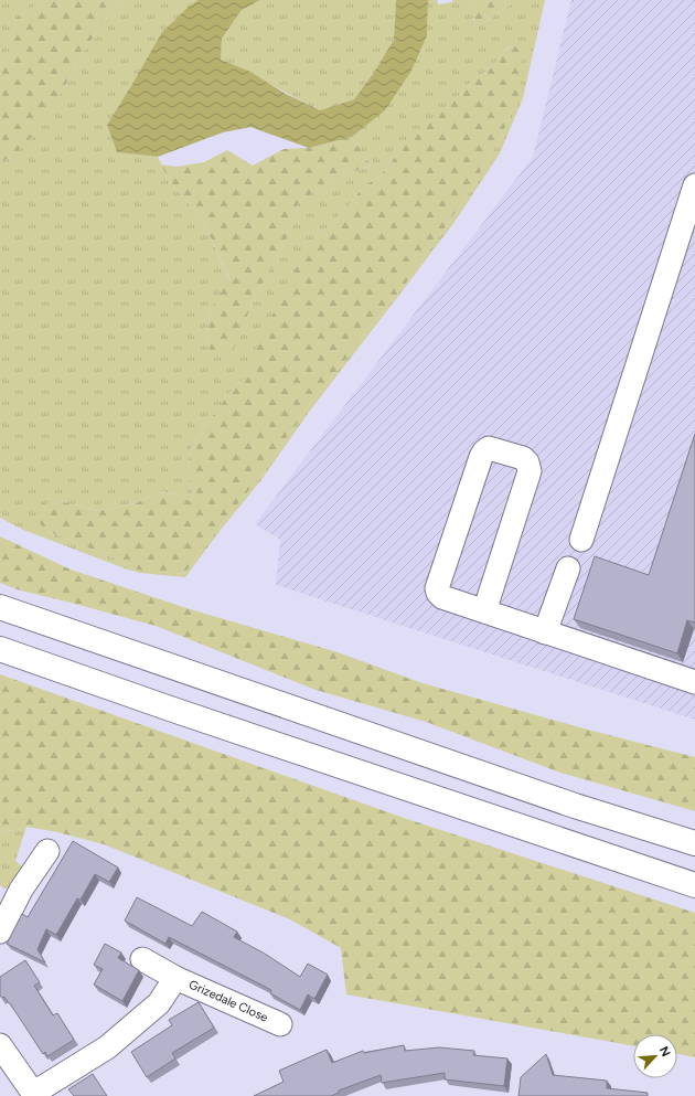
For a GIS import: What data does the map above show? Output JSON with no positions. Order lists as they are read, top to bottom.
{
  "streets": {
    "street": ["Grizedale Close"]
  },
  "north": "top right"
}
